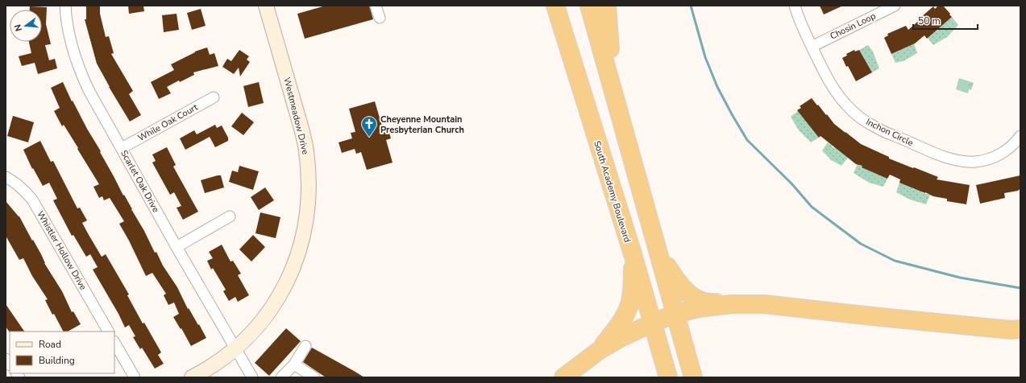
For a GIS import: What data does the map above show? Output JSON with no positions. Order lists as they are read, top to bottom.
{
  "streets": {
    "highway": ["South Academy Boulevard"],
    "street": [
      "Chosin Loop",
      "Westmeadow Drive",
      "While Oak Court",
      "Inchon Circle",
      "Scarlet Oak Drive",
      "Whistler Hollow Drive"
    ]
  },
  "crossings": [
    ["Chosin Loop", "Inchon Circle"],
    ["Westmeadow Drive", "Scarlet Oak Drive"],
    ["While Oak Court", "Scarlet Oak Drive"]
  ],
  "places": {
    "church": ["Cheyenne Mountain Presbyterian Church"]
  },
  "legend": ["Road", "Building"],
  "scale_bar": "50 m",
  "north": "left"
}
